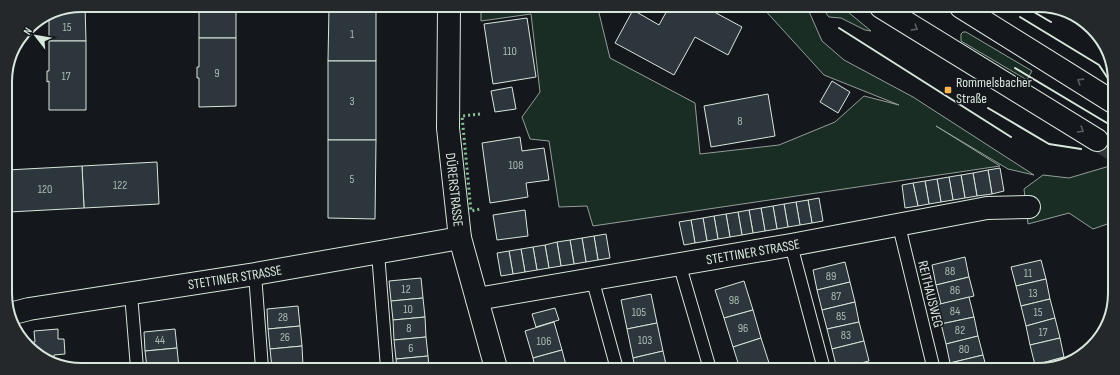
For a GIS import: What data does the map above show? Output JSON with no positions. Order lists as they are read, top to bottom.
{
  "streets": {
    "street": ["DÜRERSTRASSE", "STETTINER STRASSE"],
    "lane": ["REITHAUSWEG"]
  },
  "crossings": [
    ["DÜRERSTRASSE", "STETTINER STRASSE"],
    ["STETTINER STRASSE", "REITHAUSWEG"]
  ],
  "places": {
    "transit": ["Rommelsbacher Straße"]
  },
  "house_numbers": [
    "15",
    "1",
    "110",
    "9",
    "17",
    "3",
    "8",
    "108",
    "5",
    "122",
    "120",
    "88",
    "11",
    "89",
    "12",
    "86",
    "13",
    "87",
    "98",
    "10",
    "84",
    "105",
    "15",
    "85",
    "28",
    "8",
    "96",
    "82",
    "17",
    "83",
    "26",
    "44",
    "103",
    "106",
    "6",
    "80"
  ],
  "north": "top left"
}
